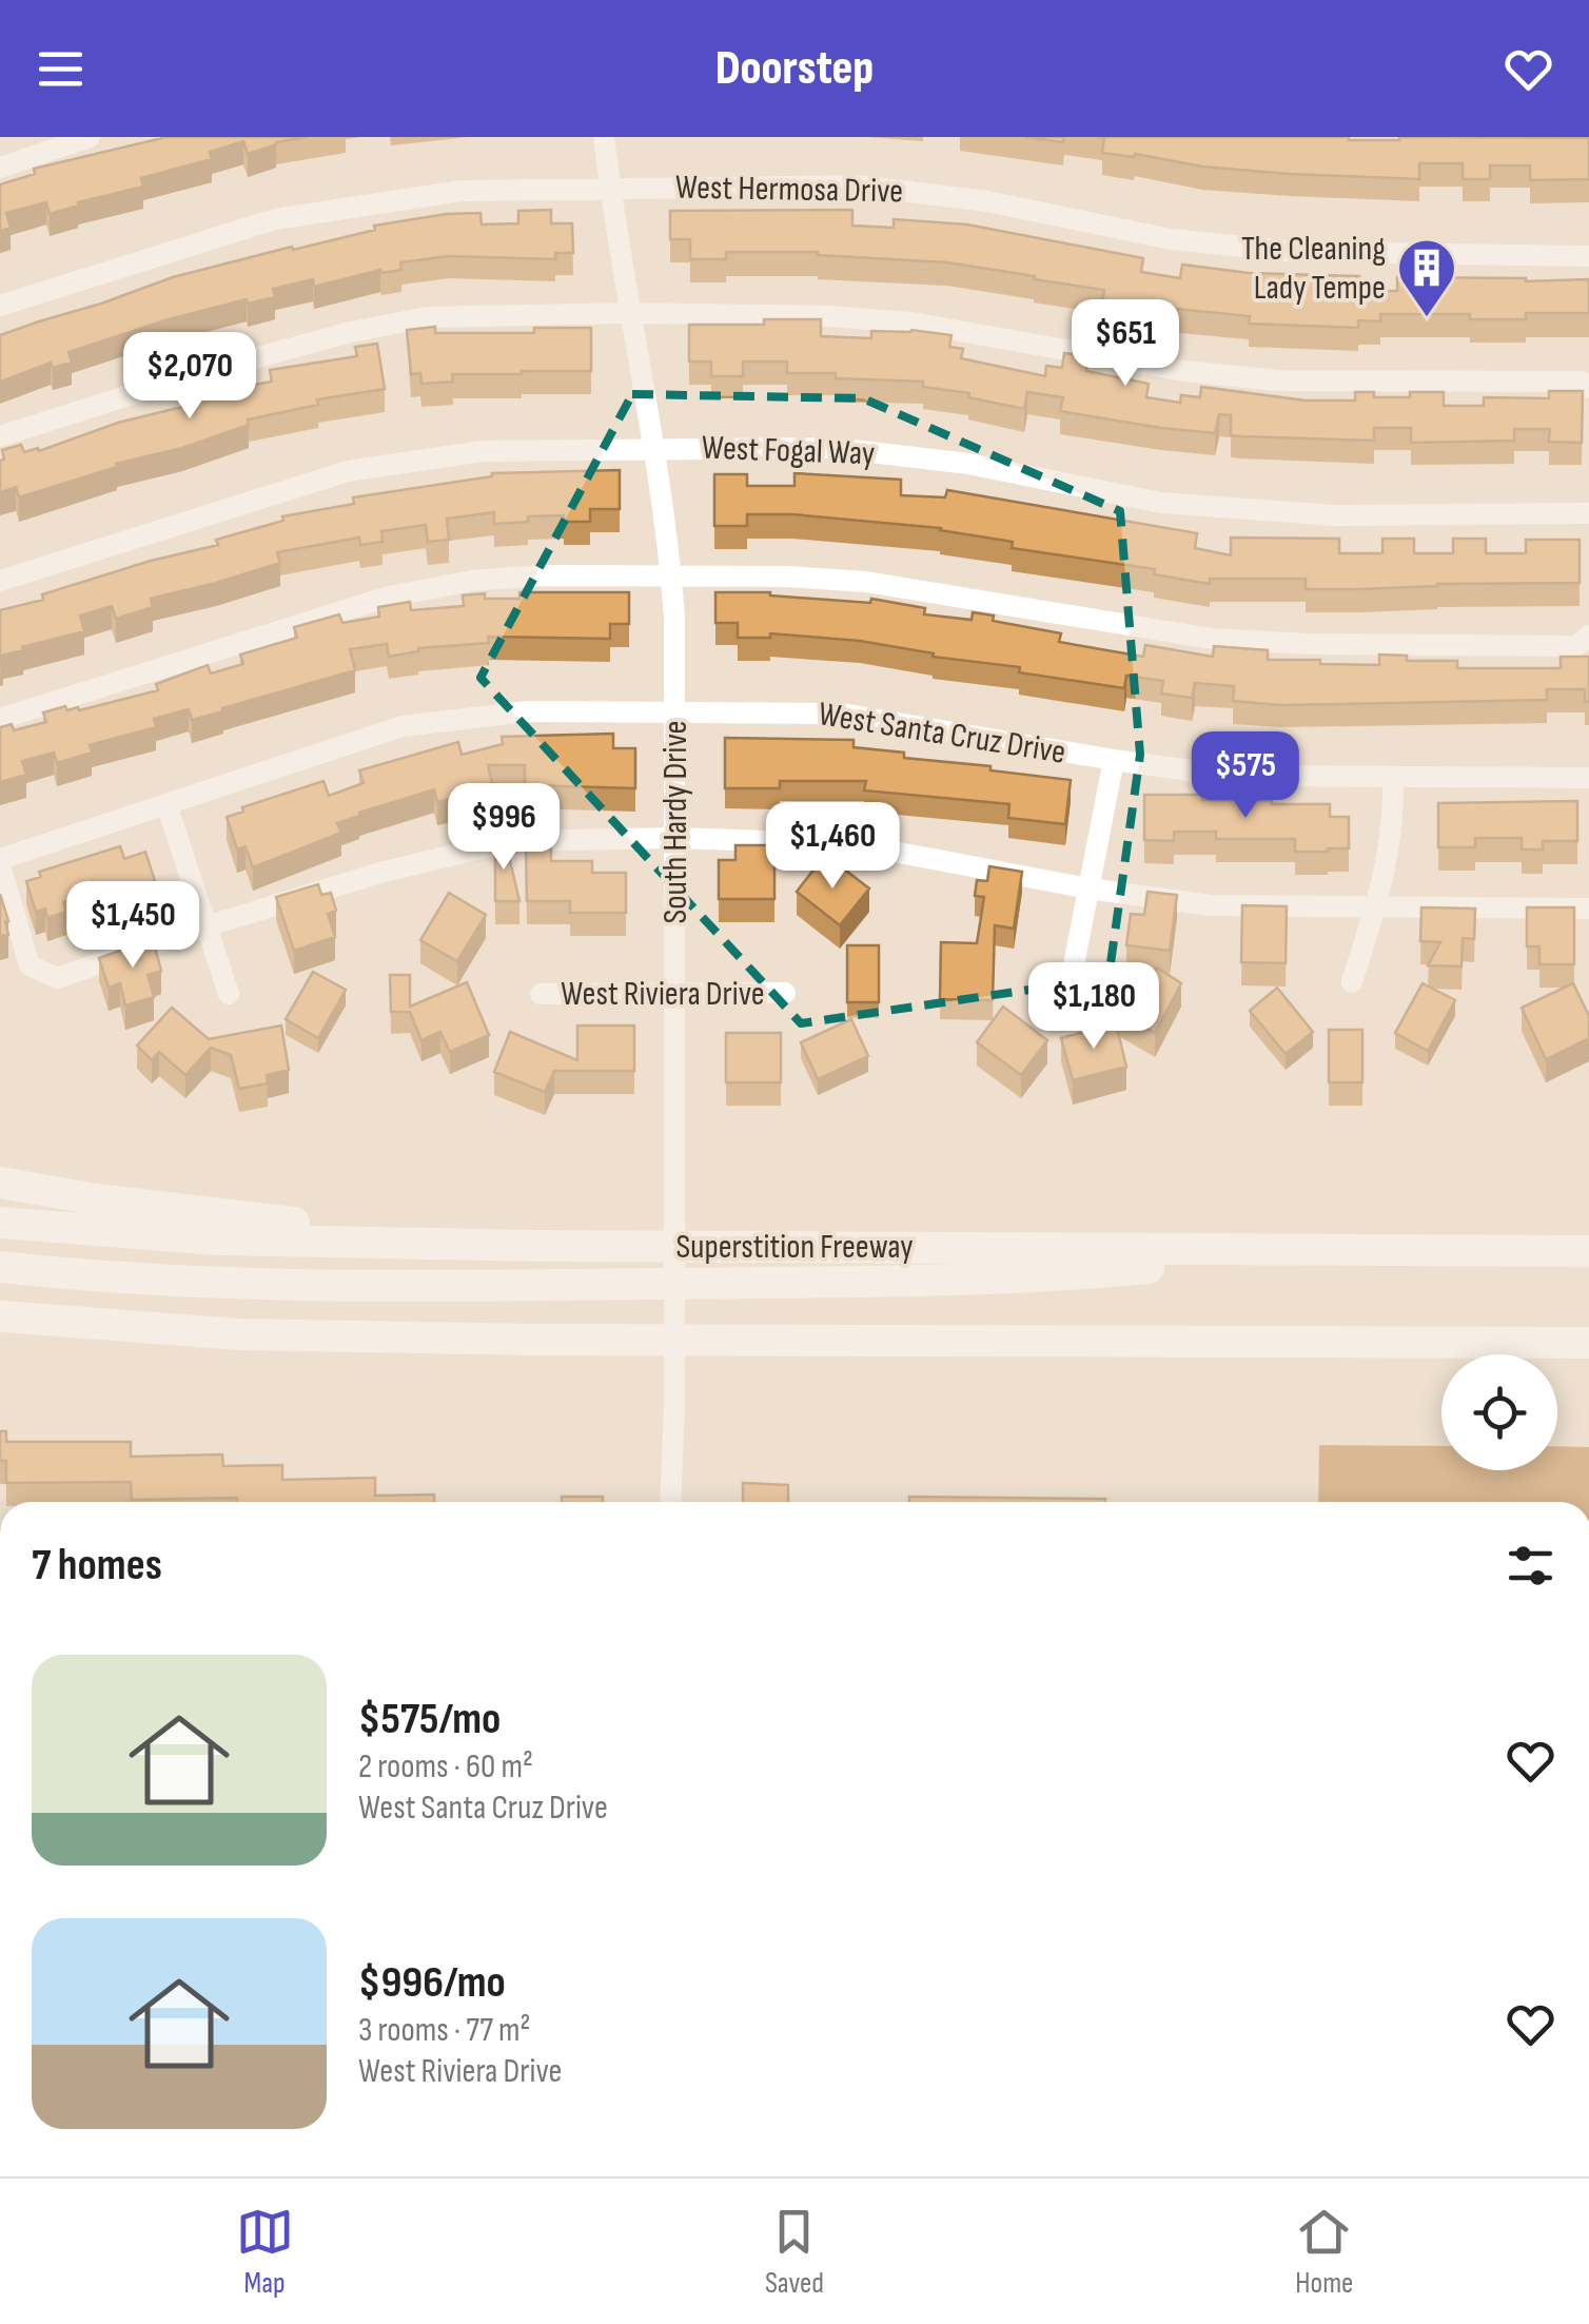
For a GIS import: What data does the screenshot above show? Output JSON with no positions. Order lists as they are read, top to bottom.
{
  "streets": {
    "highway": ["Superstition Freeway"],
    "street": [
      "West Hermosa Drive",
      "West Fogal Way",
      "West Santa Cruz Drive",
      "South Hardy Drive",
      "West Riviera Drive"
    ]
  },
  "crossings": [
    ["West Hermosa Drive", "South Hardy Drive"],
    ["West Fogal Way", "South Hardy Drive"],
    ["West Santa Cruz Drive", "South Hardy Drive"],
    ["South Hardy Drive", "West Riviera Drive"]
  ],
  "places": {
    "building": ["The Cleaning Lady Tempe"]
  },
  "page": {
    "header": "Doorstep",
    "price": [
      "$651",
      "$2,070",
      "$575",
      "$996",
      "$1,460",
      "$1,450",
      "$1,180"
    ],
    "heading": "7 homes",
    "list": [
      {
        "name": "$575/mo",
        "note": "2 rooms · 60 m² · West Santa Cruz Drive"
      },
      {
        "name": "$996/mo",
        "note": "3 rooms · 77 m² · West Riviera Drive"
      }
    ],
    "tabs": ["Map", "Saved", "Home"]
  }
}
